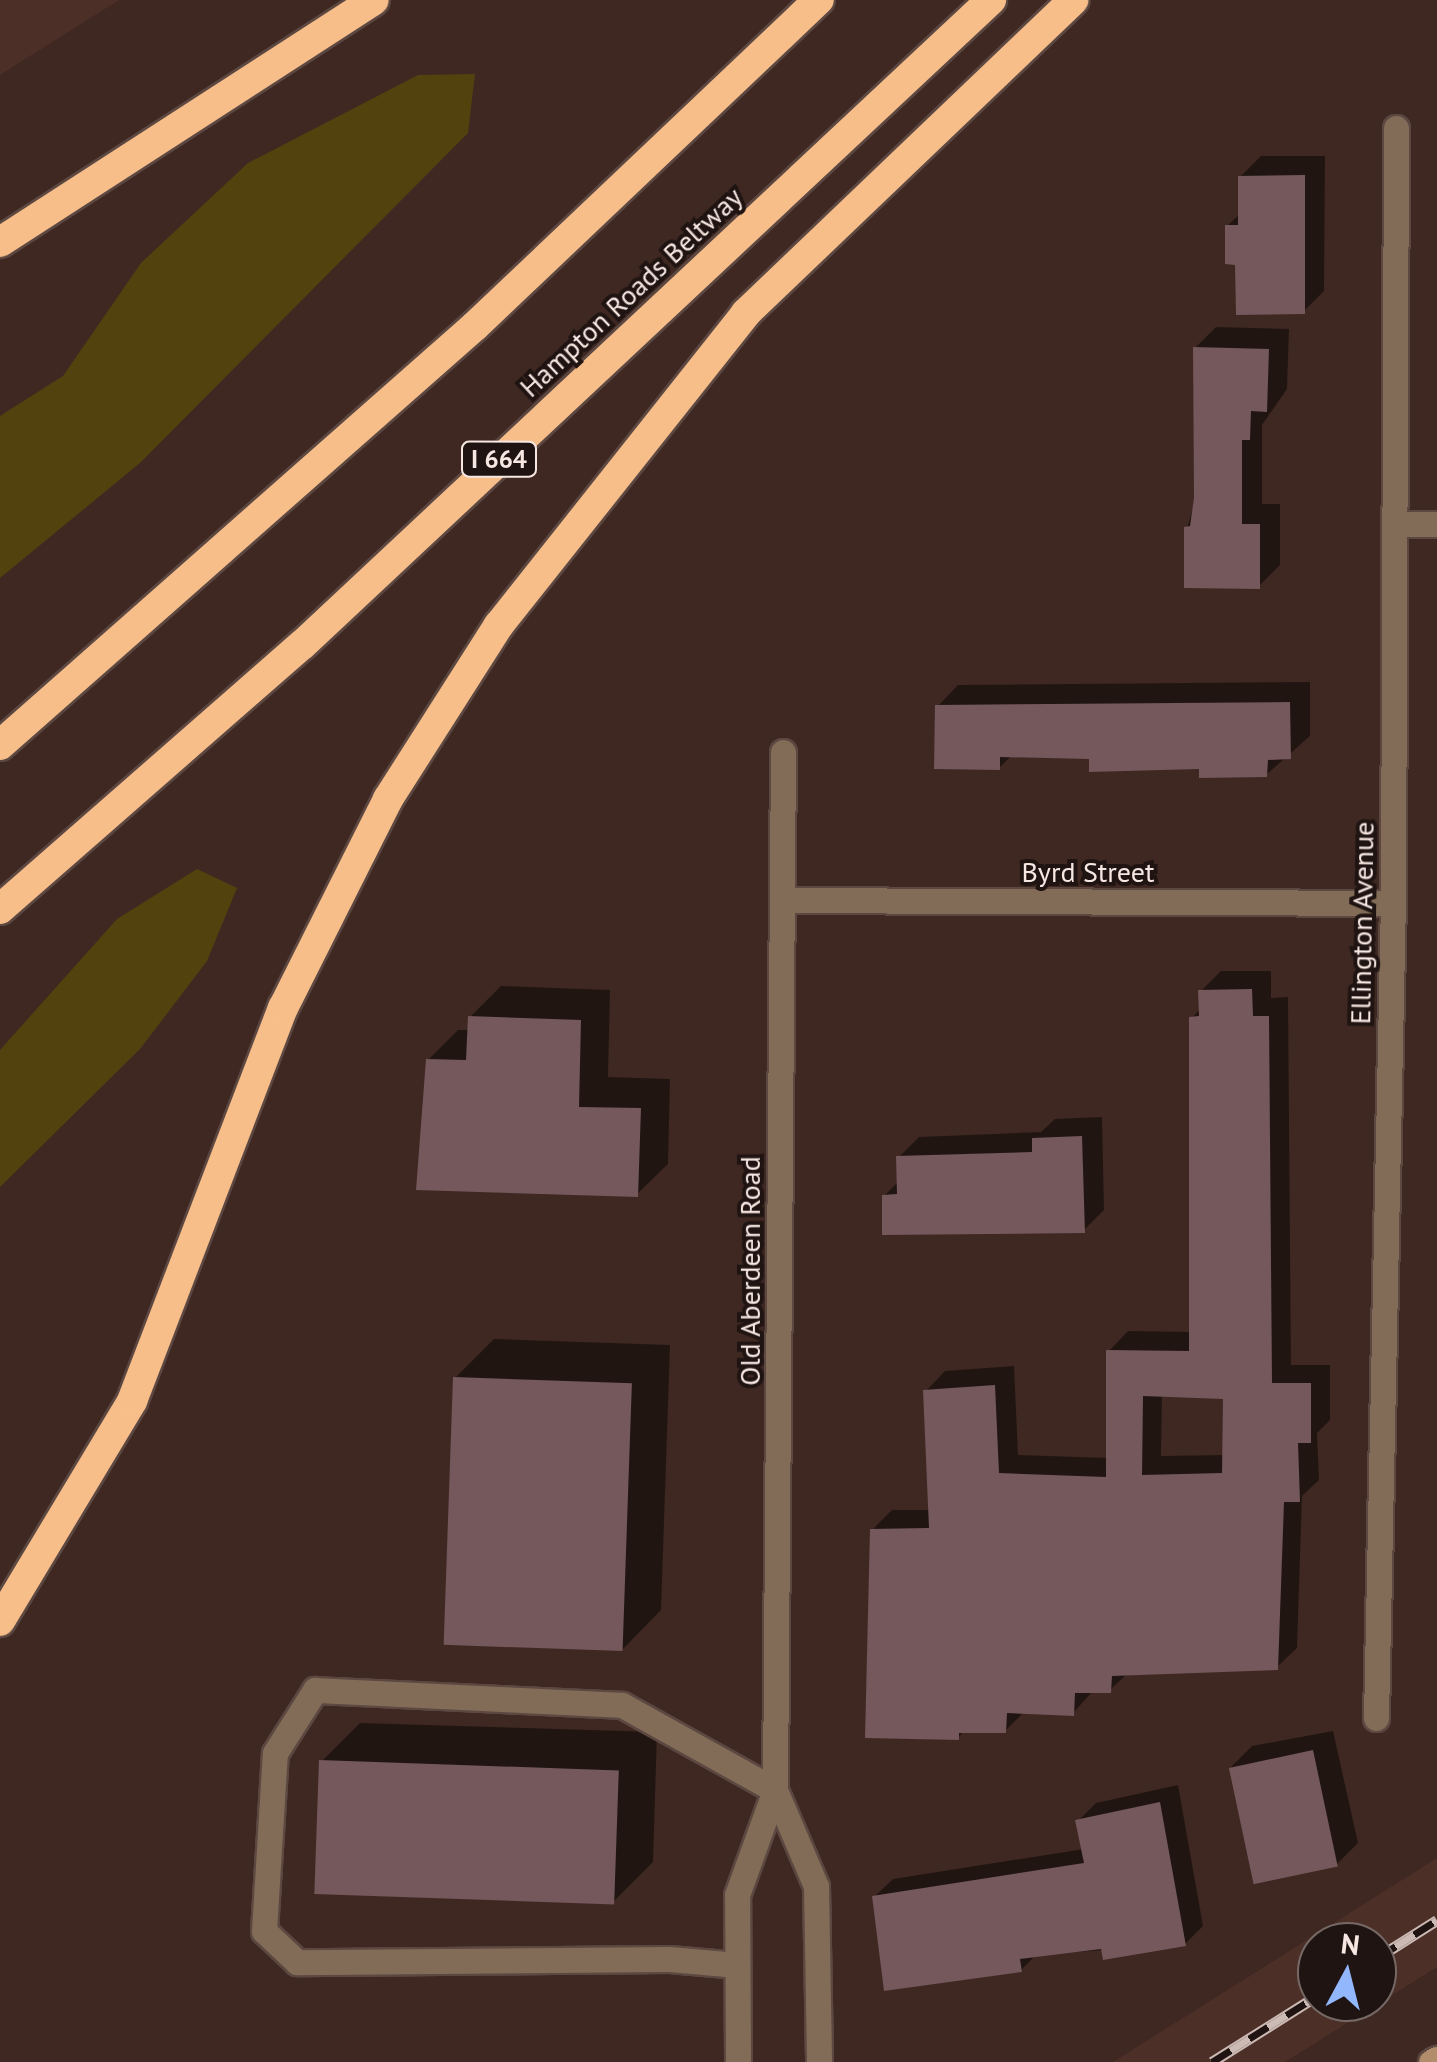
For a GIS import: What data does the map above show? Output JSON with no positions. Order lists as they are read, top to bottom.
{
  "streets": {
    "highway": ["Hampton Roads Beltway", "I 664"],
    "street": ["Byrd Street", "Ellington Avenue", "Old Aberdeen Road"]
  },
  "crossings": [
    ["Byrd Street", "Ellington Avenue"],
    ["Byrd Street", "Old Aberdeen Road"]
  ],
  "north": "top"
}
